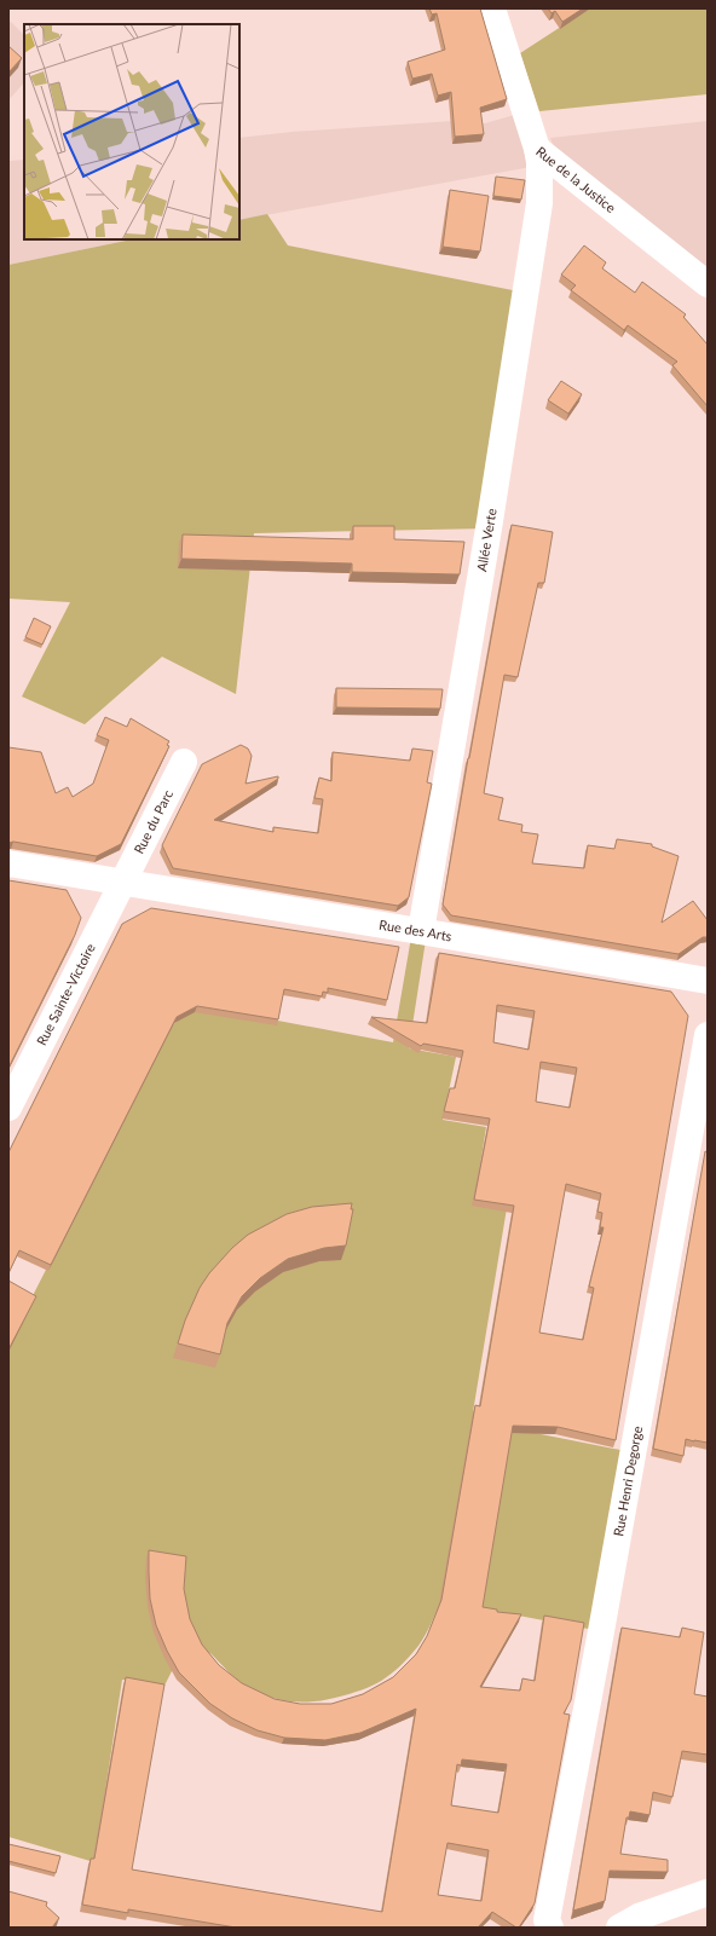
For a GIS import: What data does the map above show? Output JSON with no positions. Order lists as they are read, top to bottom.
{
  "streets": {
    "street": [
      "Rue de la Justice",
      "Allée Verte",
      "Rue du Parc",
      "Rue des Arts",
      "Rue Sainte-Victoire",
      "Rue Henri Degorge"
    ]
  },
  "crossings": [
    ["Rue de la Justice", "Allée Verte"],
    ["Allée Verte", "Rue des Arts"],
    ["Rue du Parc", "Rue des Arts"],
    ["Rue du Parc", "Rue Sainte-Victoire"],
    ["Rue des Arts", "Rue Sainte-Victoire"]
  ]
}
